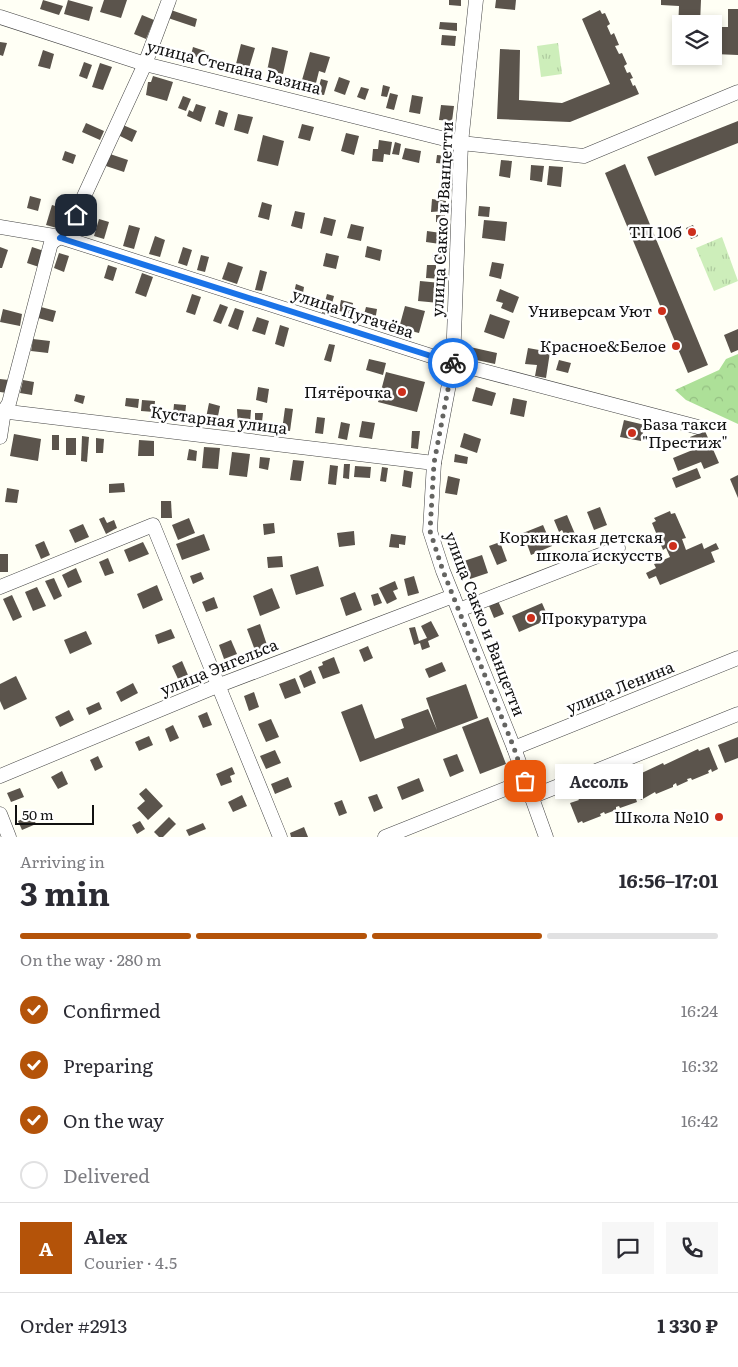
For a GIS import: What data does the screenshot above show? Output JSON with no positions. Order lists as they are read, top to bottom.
{
  "streets": {
    "street": [
      "улица Степана Разина",
      "улица Сакко и Ванцетти",
      "улица Пугачёва",
      "Кустарная улица",
      "улица Энгельса",
      "улица Ленина"
    ]
  },
  "crossings": [
    ["улица Степана Разина", "улица Сакко и Ванцетти"],
    ["улица Сакко и Ванцетти", "улица Пугачёва"],
    ["улица Сакко и Ванцетти", "Кустарная улица"],
    ["улица Сакко и Ванцетти", "улица Энгельса"],
    ["улица Сакко и Ванцетти", "улица Ленина"]
  ],
  "places": [
    "ТП 10б",
    "Универсам Уют",
    "Красное&Белое",
    "Пятёрочка",
    "База такси \"Престиж\"",
    "Коркинская детская школа искусств",
    "Прокуратура",
    "Ассоль",
    "Школа №10"
  ],
  "scale_bar": "50 m",
  "page": {
    "bubble": "Ассоль",
    "scale": "50 m",
    "heading": ["3 min", "Arriving in", "16:56–17:01"],
    "panel": [
      "Alex",
      "Courier · 4.5",
      "Order #2913",
      "1 330 ₽"
    ],
    "bar": "On the way · 280 m",
    "list": [
      ["Confirmed", "16:24"],
      ["Preparing", "16:32"],
      ["On the way", "16:42"],
      "Delivered"
    ],
    "round": "A"
  }
}
